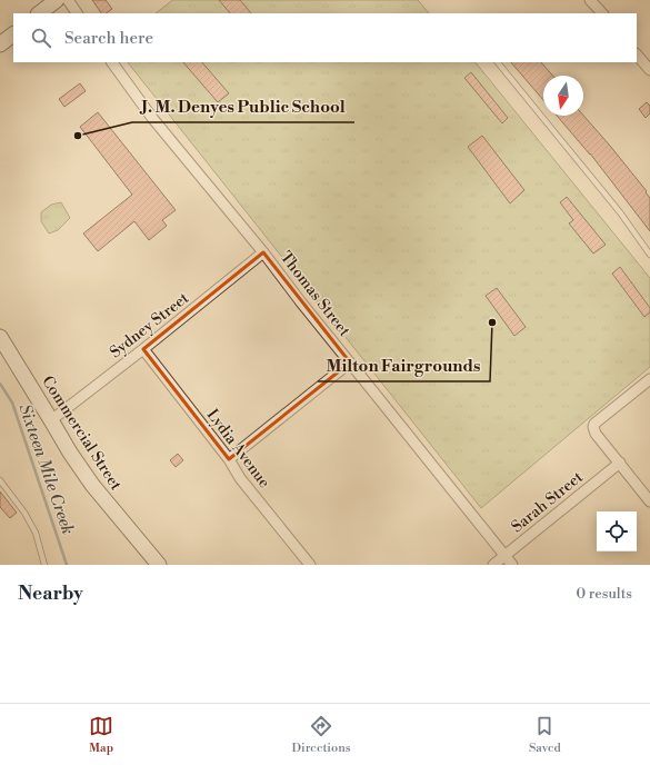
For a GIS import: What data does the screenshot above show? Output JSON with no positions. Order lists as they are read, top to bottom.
{
  "streets": {
    "street": [
      "Thomas Street",
      "Sydney Street",
      "Commercial Street",
      "Lydia Avenue",
      "Sarah Street"
    ]
  },
  "crossings": [
    ["Thomas Street", "Sydney Street"],
    ["Thomas Street", "Sarah Street"],
    ["Sydney Street", "Commercial Street"],
    ["Sydney Street", "Lydia Avenue"]
  ],
  "water": ["Sixteen Mile Creek"],
  "places": ["J. M. Denyes Public School", "Milton Fairgrounds"],
  "north": "bottom",
  "page": {
    "search": "Search here",
    "heading": ["Nearby", "0 results"],
    "nav": ["Map", "Directions", "Saved"]
  }
}
